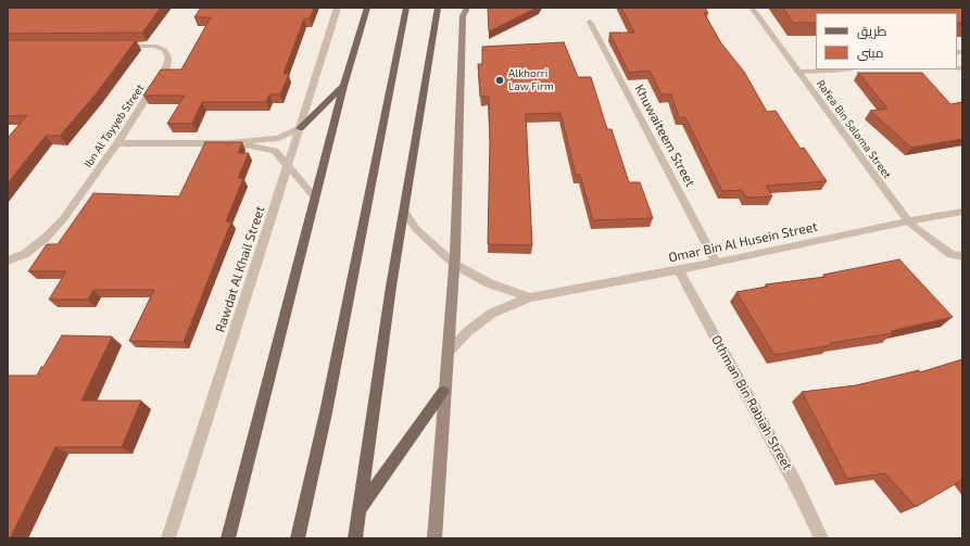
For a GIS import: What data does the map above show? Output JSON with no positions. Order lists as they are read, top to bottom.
{
  "streets": {
    "street": [
      "Ibn Al Tayyeb Street",
      "Rafea Bin Salama Street",
      "Khuwaiteem Street",
      "Omar Bin Al Husein Street",
      "Rawdat Al Khail Street",
      "Othman Bin Rabiah Street"
    ]
  },
  "crossings": [
    ["Rafea Bin Salama Street", "Omar Bin Al Husein Street"],
    ["Khuwaiteem Street", "Omar Bin Al Husein Street"],
    ["Omar Bin Al Husein Street", "Othman Bin Rabiah Street"]
  ],
  "places": ["Alkhorri Law Firm"],
  "legend": ["طريق", "مبنى"]
}
